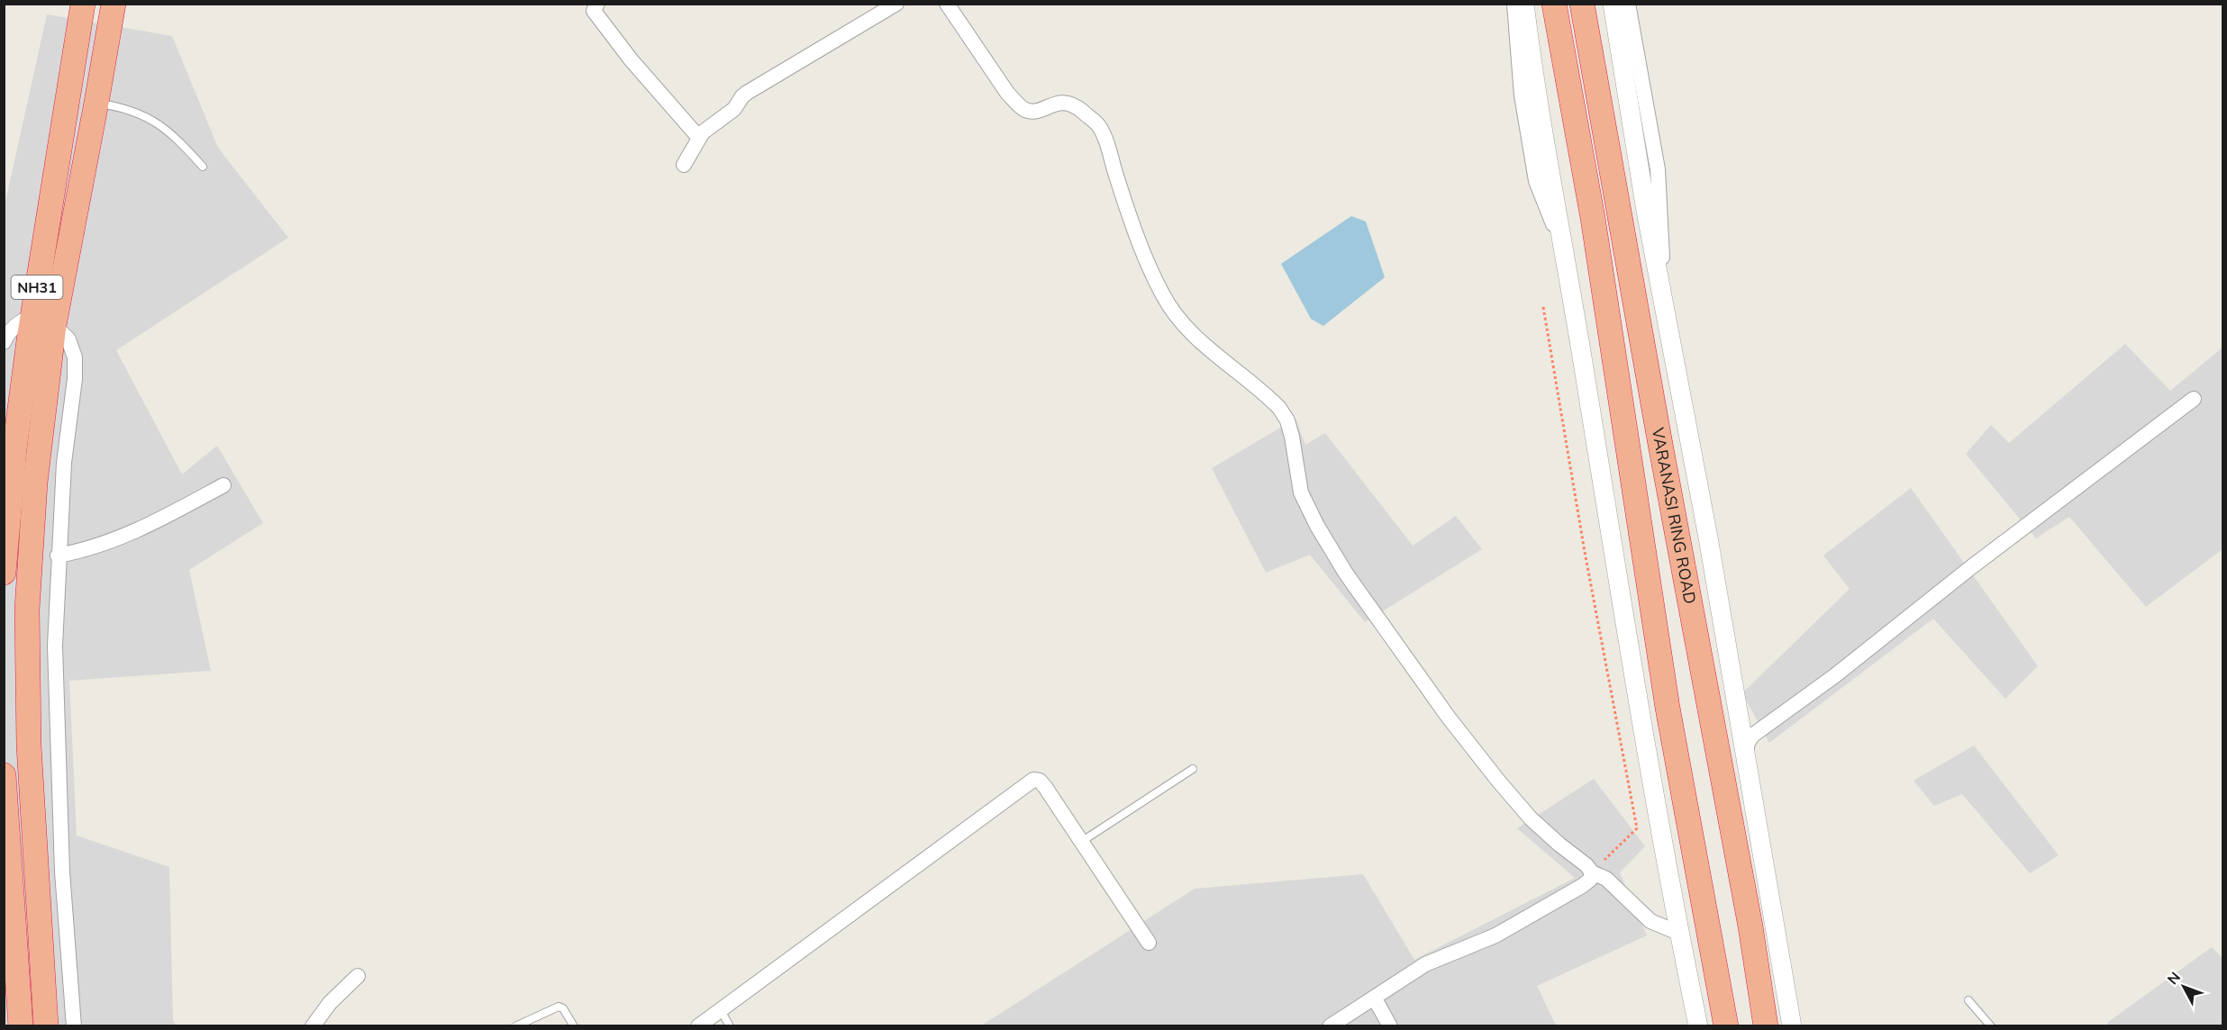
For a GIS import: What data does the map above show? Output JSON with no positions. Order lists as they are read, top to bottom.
{
  "streets": {
    "highway": ["NH31", "VARANASI RING ROAD"]
  },
  "north": "top left"
}
